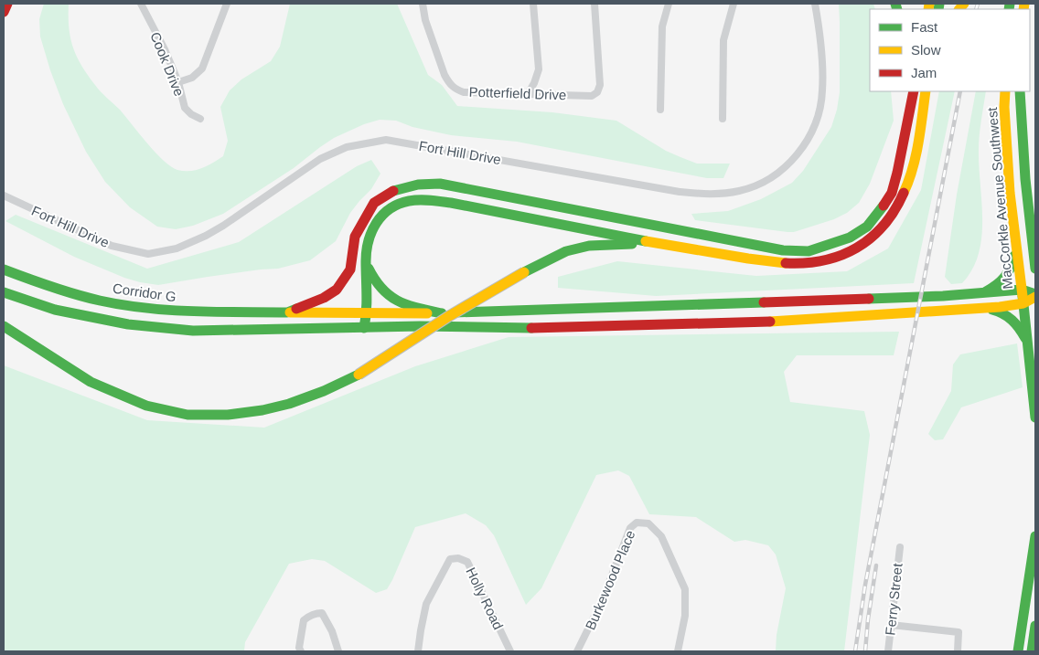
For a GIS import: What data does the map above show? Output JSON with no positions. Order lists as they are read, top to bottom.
{
  "streets": {
    "main road": ["MacCorkle Avenue Southwest", "Corridor G"],
    "street": [
      "Cook Drive",
      "Potterfield Drive",
      "Fort Hill Drive",
      "Burkewood Place",
      "Holly Road",
      "Ferry Street"
    ]
  },
  "legend": ["Fast", "Slow", "Jam"]
}
